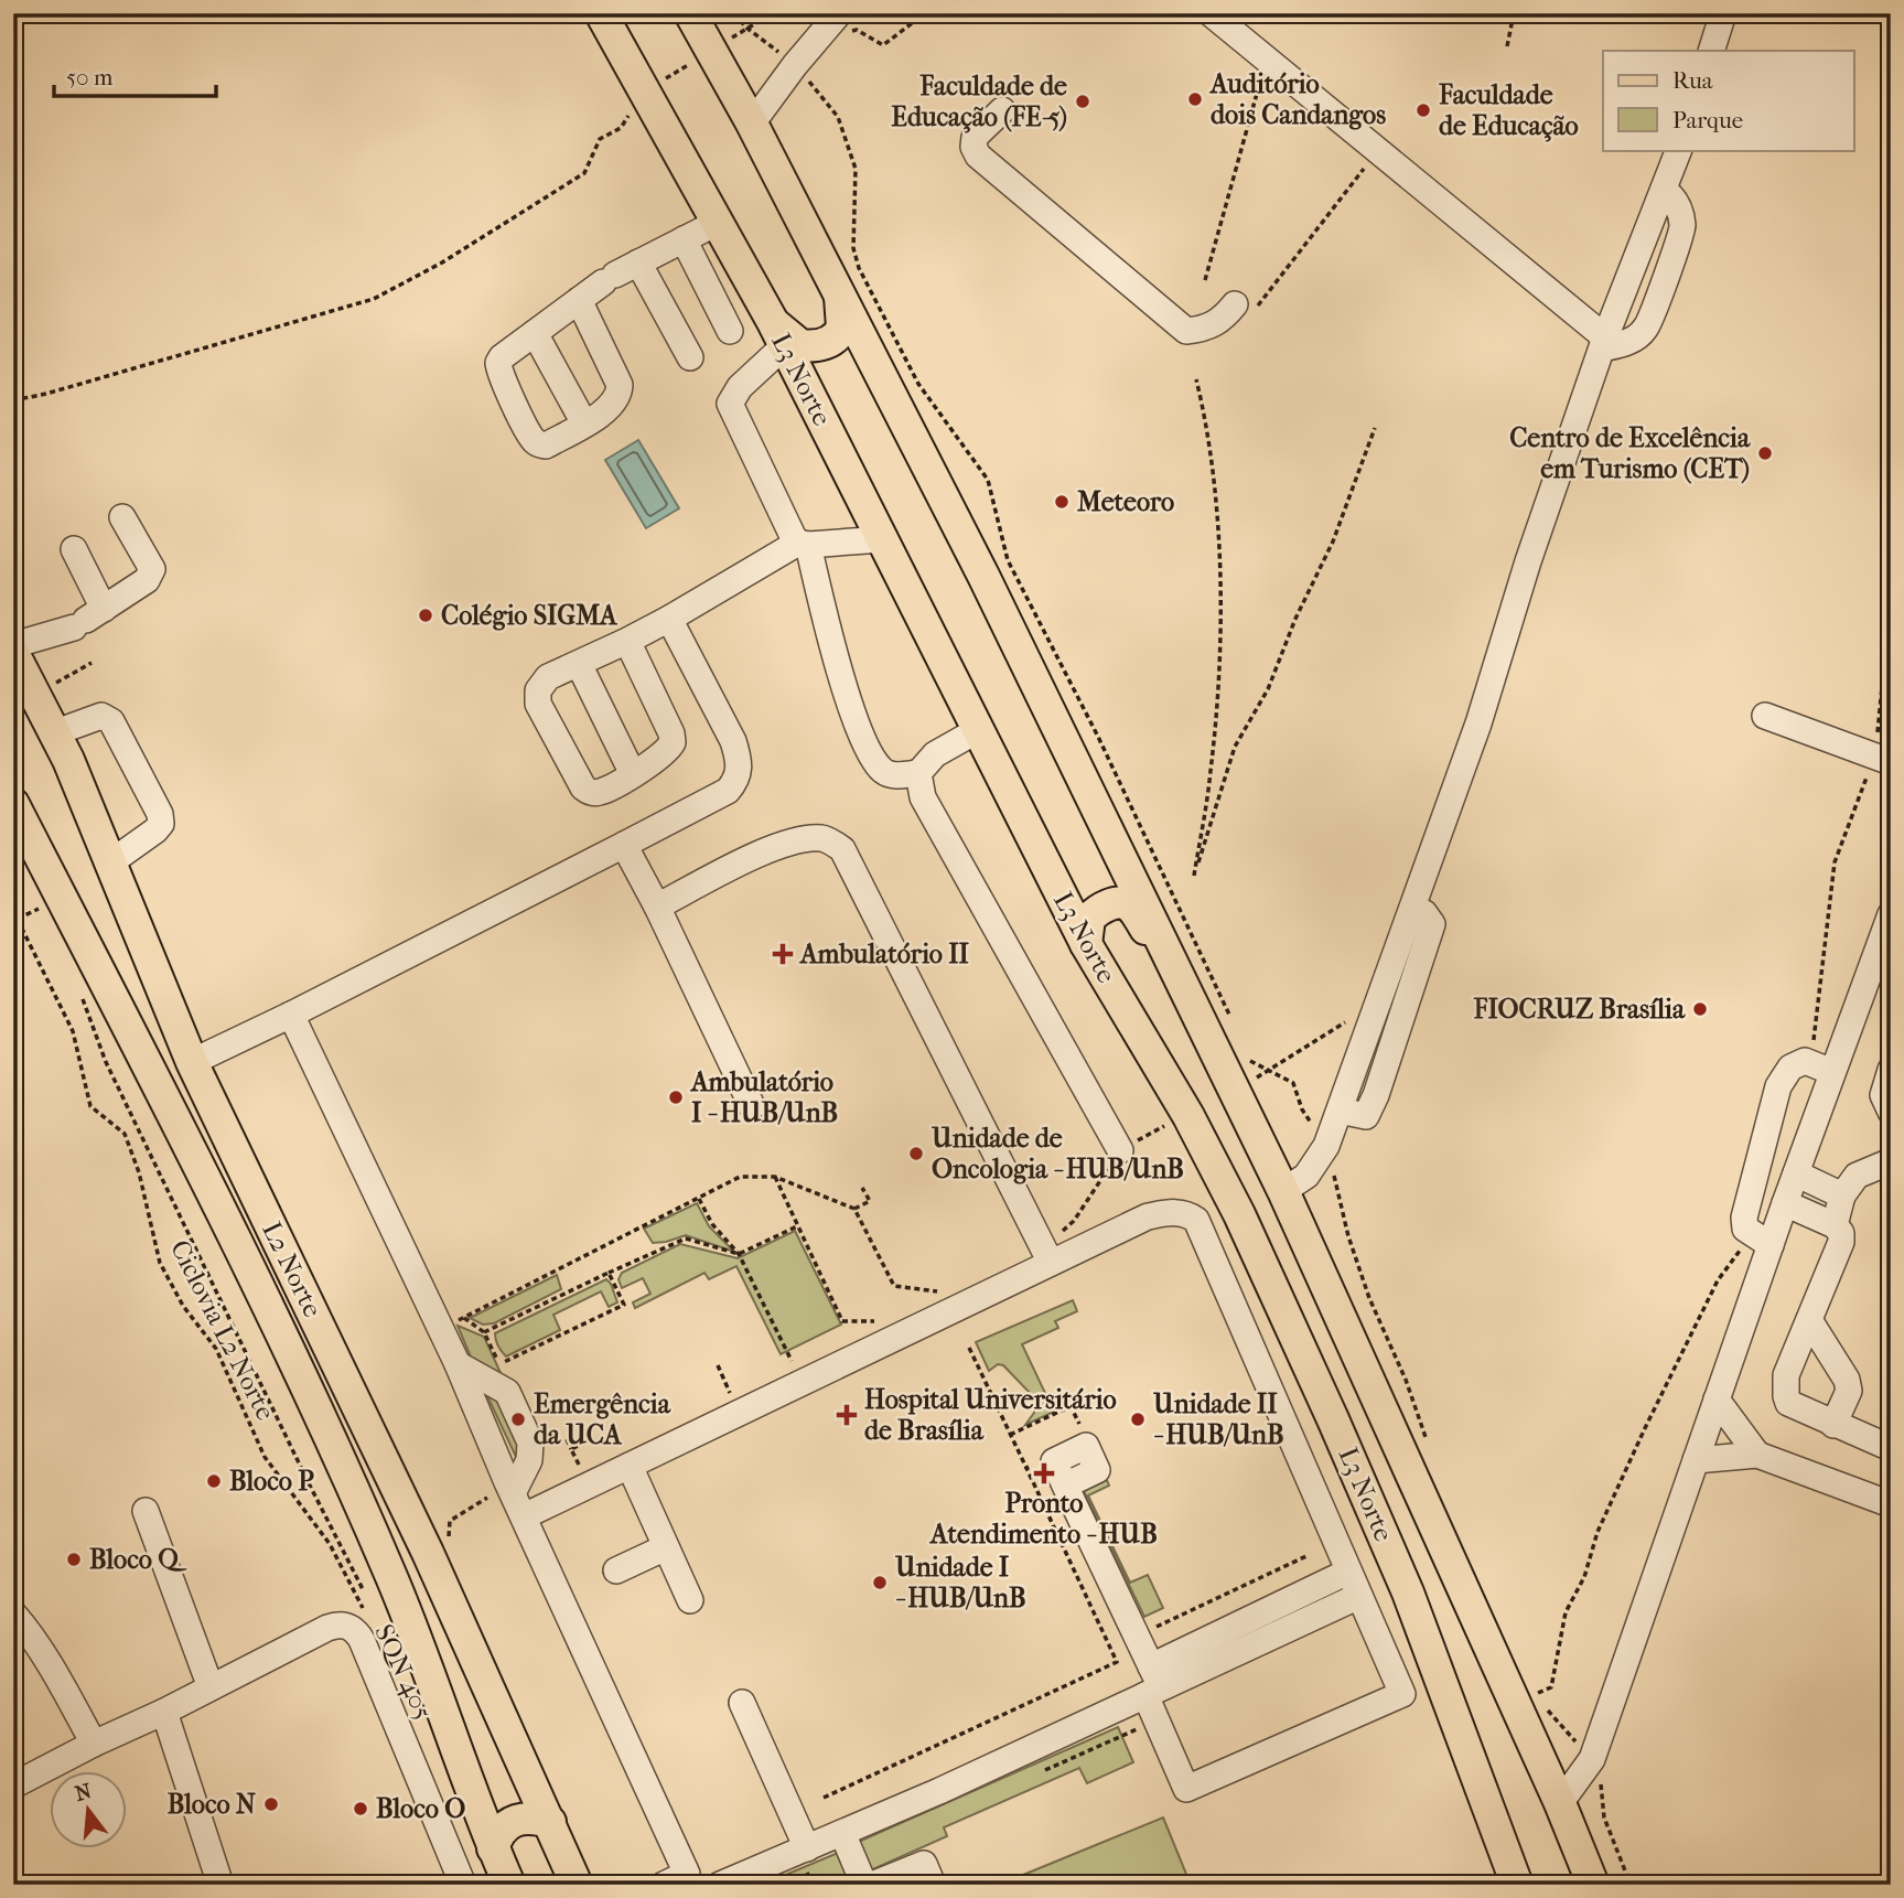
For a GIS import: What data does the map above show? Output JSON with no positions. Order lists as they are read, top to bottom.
{
  "streets": {
    "main road": ["L3 Norte", "L2 Norte"],
    "street": ["SQN 405"],
    "path": ["Ciclovia L2 Norte"]
  },
  "crossings": [
    ["Ciclovia L2 Norte", "SQN 405"]
  ],
  "places": {
    "other": [
      "Auditório dois Candangos",
      "Faculdade de Educação (FE-5)",
      "Faculdade de Educação",
      "Centro de Excelência em Turismo (CET)",
      "Meteoro",
      "Colégio SIGMA",
      "FIOCRUZ Brasília",
      "Ambulatório I - HUB/UnB",
      "Unidade de Oncologia - HUB/UnB",
      "Emergência da UCA",
      "Unidade II - HUB/UnB",
      "Bloco P",
      "Bloco Q",
      "Unidade I - HUB/UnB",
      "Bloco N",
      "Bloco O"
    ],
    "health": ["Ambulatório II", "Hospital Universitário de Brasília", "Pronto Atendimento - HUB"]
  },
  "legend": ["Rua", "Parque"],
  "scale_bar": "50 m",
  "north": "top"
}
